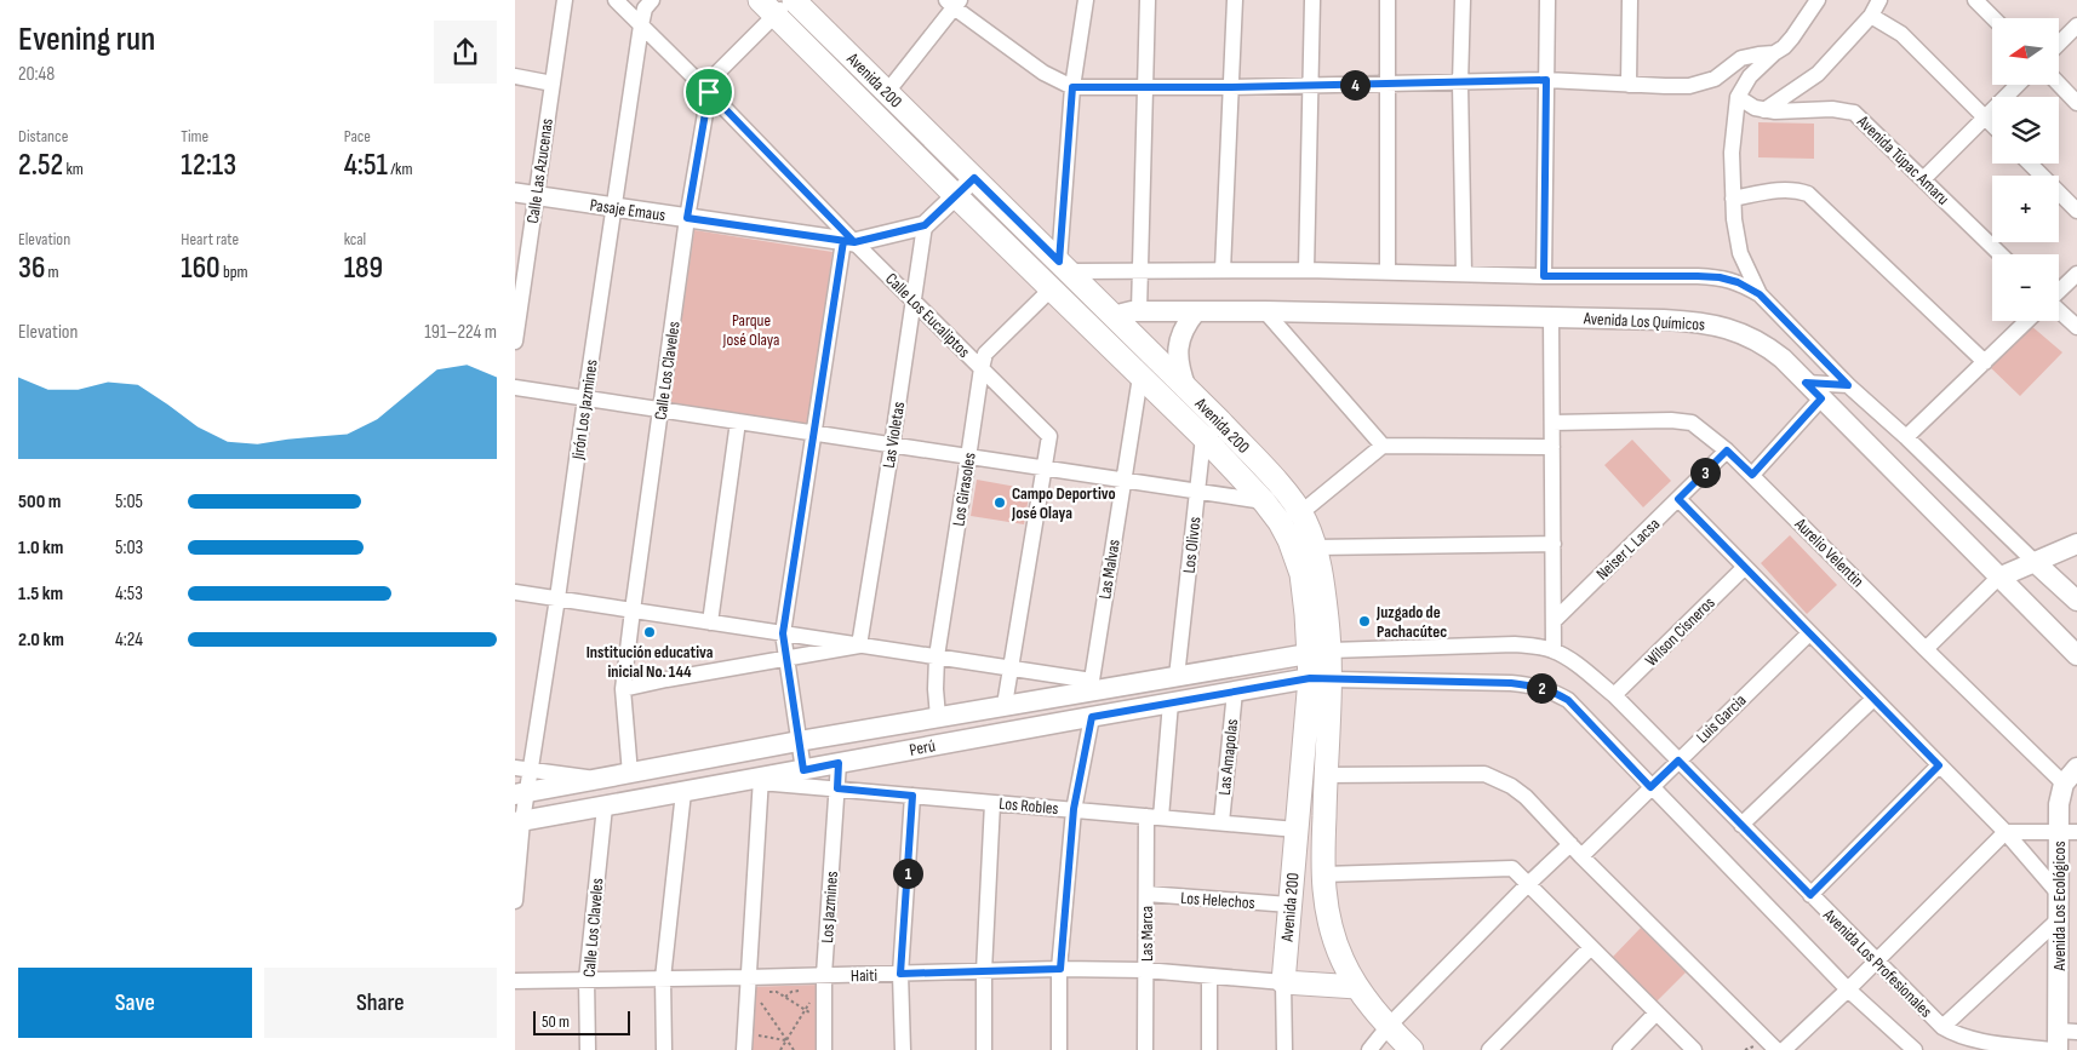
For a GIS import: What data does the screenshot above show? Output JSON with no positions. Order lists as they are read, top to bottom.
{
  "streets": {
    "main road": [
      "Avenida 200",
      "Avenida Los Químicos",
      "Perú",
      "Avenida Los Ecológicos",
      "Haiti"
    ],
    "street": [
      "Avenida Túpac Amaru",
      "Calle Las Azucenas",
      "Pasaje Emaus",
      "Calle Los Eucaliptos",
      "Calle Los Claveles",
      "Jirón Los Jazmines",
      "Las Violetas",
      "Los Girasoles",
      "Los Olivos",
      "Neiser L Lacsa",
      "Aurelio Velentin",
      "Las Malvas",
      "Wilson Cisneros",
      "Luis Garcia",
      "Las Amapolas",
      "Los Robles",
      "Los Helechos",
      "Los Jazmines",
      "Las Marca",
      "Avenida Los Profesionales"
    ]
  },
  "crossings": [
    ["Avenida 200", "Avenida Los Químicos"],
    ["Avenida 200", "Calle Los Claveles"],
    ["Avenida 200", "Los Girasoles"],
    ["Avenida 200", "Los Olivos"],
    ["Avenida 200", "Las Malvas"],
    ["Avenida 200", "Perú"],
    ["Avenida 200", "Los Robles"],
    ["Avenida 200", "Los Helechos"],
    ["Avenida 200", "Avenida Los Profesionales"],
    ["Avenida 200", "Haiti"],
    ["Calle Las Azucenas", "Pasaje Emaus"],
    ["Pasaje Emaus", "Calle Los Eucaliptos"],
    ["Pasaje Emaus", "Calle Los Claveles"],
    ["Pasaje Emaus", "Jirón Los Jazmines"],
    ["Pasaje Emaus", "Las Violetas"],
    ["Calle Los Eucaliptos", "Calle Los Claveles"],
    ["Calle Los Eucaliptos", "Jirón Los Jazmines"],
    ["Calle Los Eucaliptos", "Las Violetas"],
    ["Calle Los Eucaliptos", "Los Girasoles"],
    ["Calle Los Eucaliptos", "Perú"],
    ["Calle Los Claveles", "Perú"],
    ["Calle Los Claveles", "Haiti"],
    ["Jirón Los Jazmines", "Perú"],
    ["Los Girasoles", "Perú"],
    ["Los Olivos", "Perú"],
    ["Neiser L Lacsa", "Aurelio Velentin"],
    ["Aurelio Velentin", "Avenida Los Ecológicos"],
    ["Las Malvas", "Perú"],
    ["Wilson Cisneros", "Avenida Los Profesionales"],
    ["Luis Garcia", "Avenida Los Profesionales"],
    ["Perú", "Las Amapolas"],
    ["Perú", "Los Robles"],
    ["Perú", "Los Jazmines"],
    ["Perú", "Avenida Los Profesionales"],
    ["Las Amapolas", "Los Robles"],
    ["Los Robles", "Los Jazmines"],
    ["Los Robles", "Las Marca"],
    ["Los Helechos", "Las Marca"],
    ["Los Jazmines", "Haiti"],
    ["Las Marca", "Haiti"]
  ],
  "parks": ["Parque José Olaya"],
  "places": ["Campo Deportivo José Olaya", "Juzgado de Pachacútec", "Institución educativa inicial No. 144"],
  "scale_bar": "50 m",
  "north": "left",
  "page": {
    "heading": ["Evening run", "20:48"],
    "map_buttons": ["+", "−"],
    "pins": [
      "4",
      "3",
      "2",
      "1"
    ],
    "stats": [
      ["Distance", "2.52 km"],
      ["Time", "12:13"],
      ["Pace", "4:51 /km"],
      ["Elevation", "36 m"],
      ["Heart rate", "160 bpm"],
      ["kcal", "189"]
    ],
    "chart": ["Elevation", "191–224 m"],
    "list": [
      {
        "name": "500 m",
        "note": "5:05"
      },
      {
        "name": "1.0 km",
        "note": "5:03"
      },
      {
        "name": "1.5 km",
        "note": "4:53"
      },
      {
        "name": "2.0 km",
        "note": "4:24"
      }
    ],
    "buttons": ["Save", "Share"],
    "scale": "50 m"
  }
}
